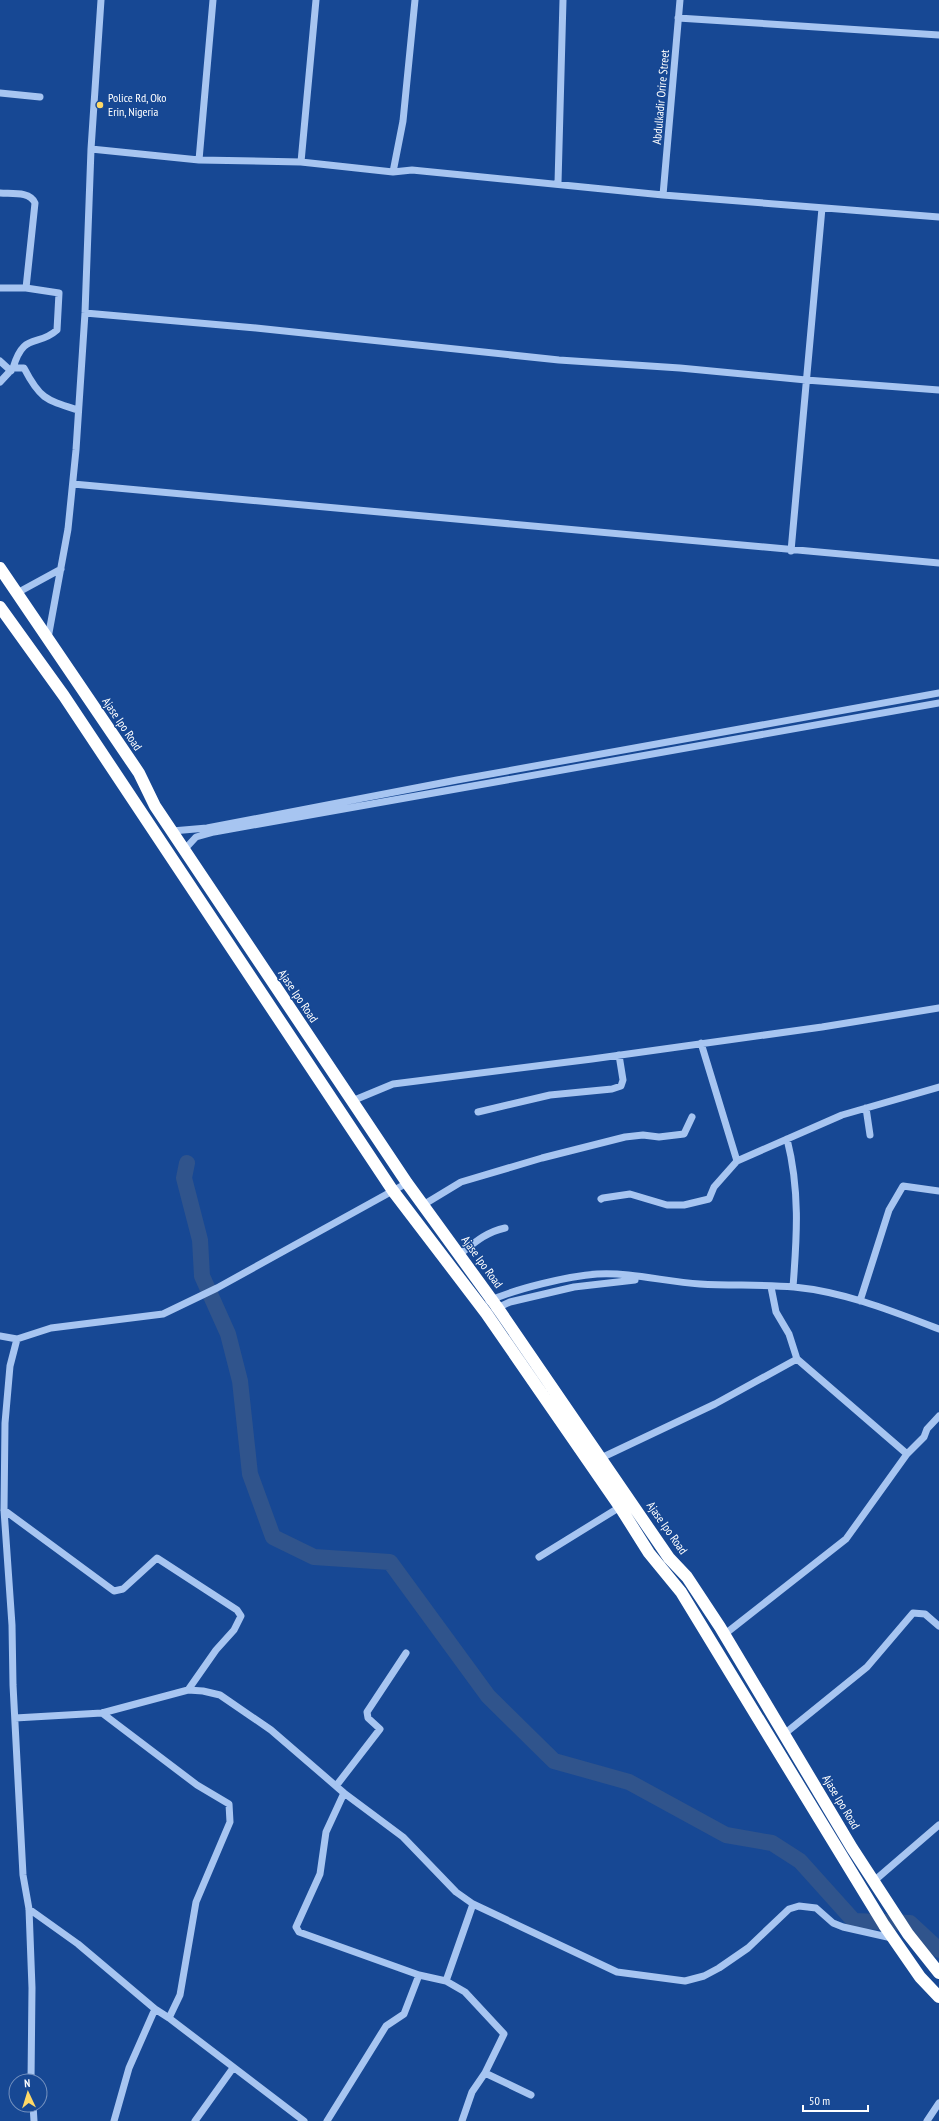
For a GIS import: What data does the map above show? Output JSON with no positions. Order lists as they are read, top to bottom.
{
  "streets": {
    "highway": ["Ajase Ipo Road"],
    "street": ["Abdulkadir Orire Street"]
  },
  "places": ["Police Rd, Oko Erin, Nigeria"],
  "scale_bar": "50 m",
  "north": "top"
}
